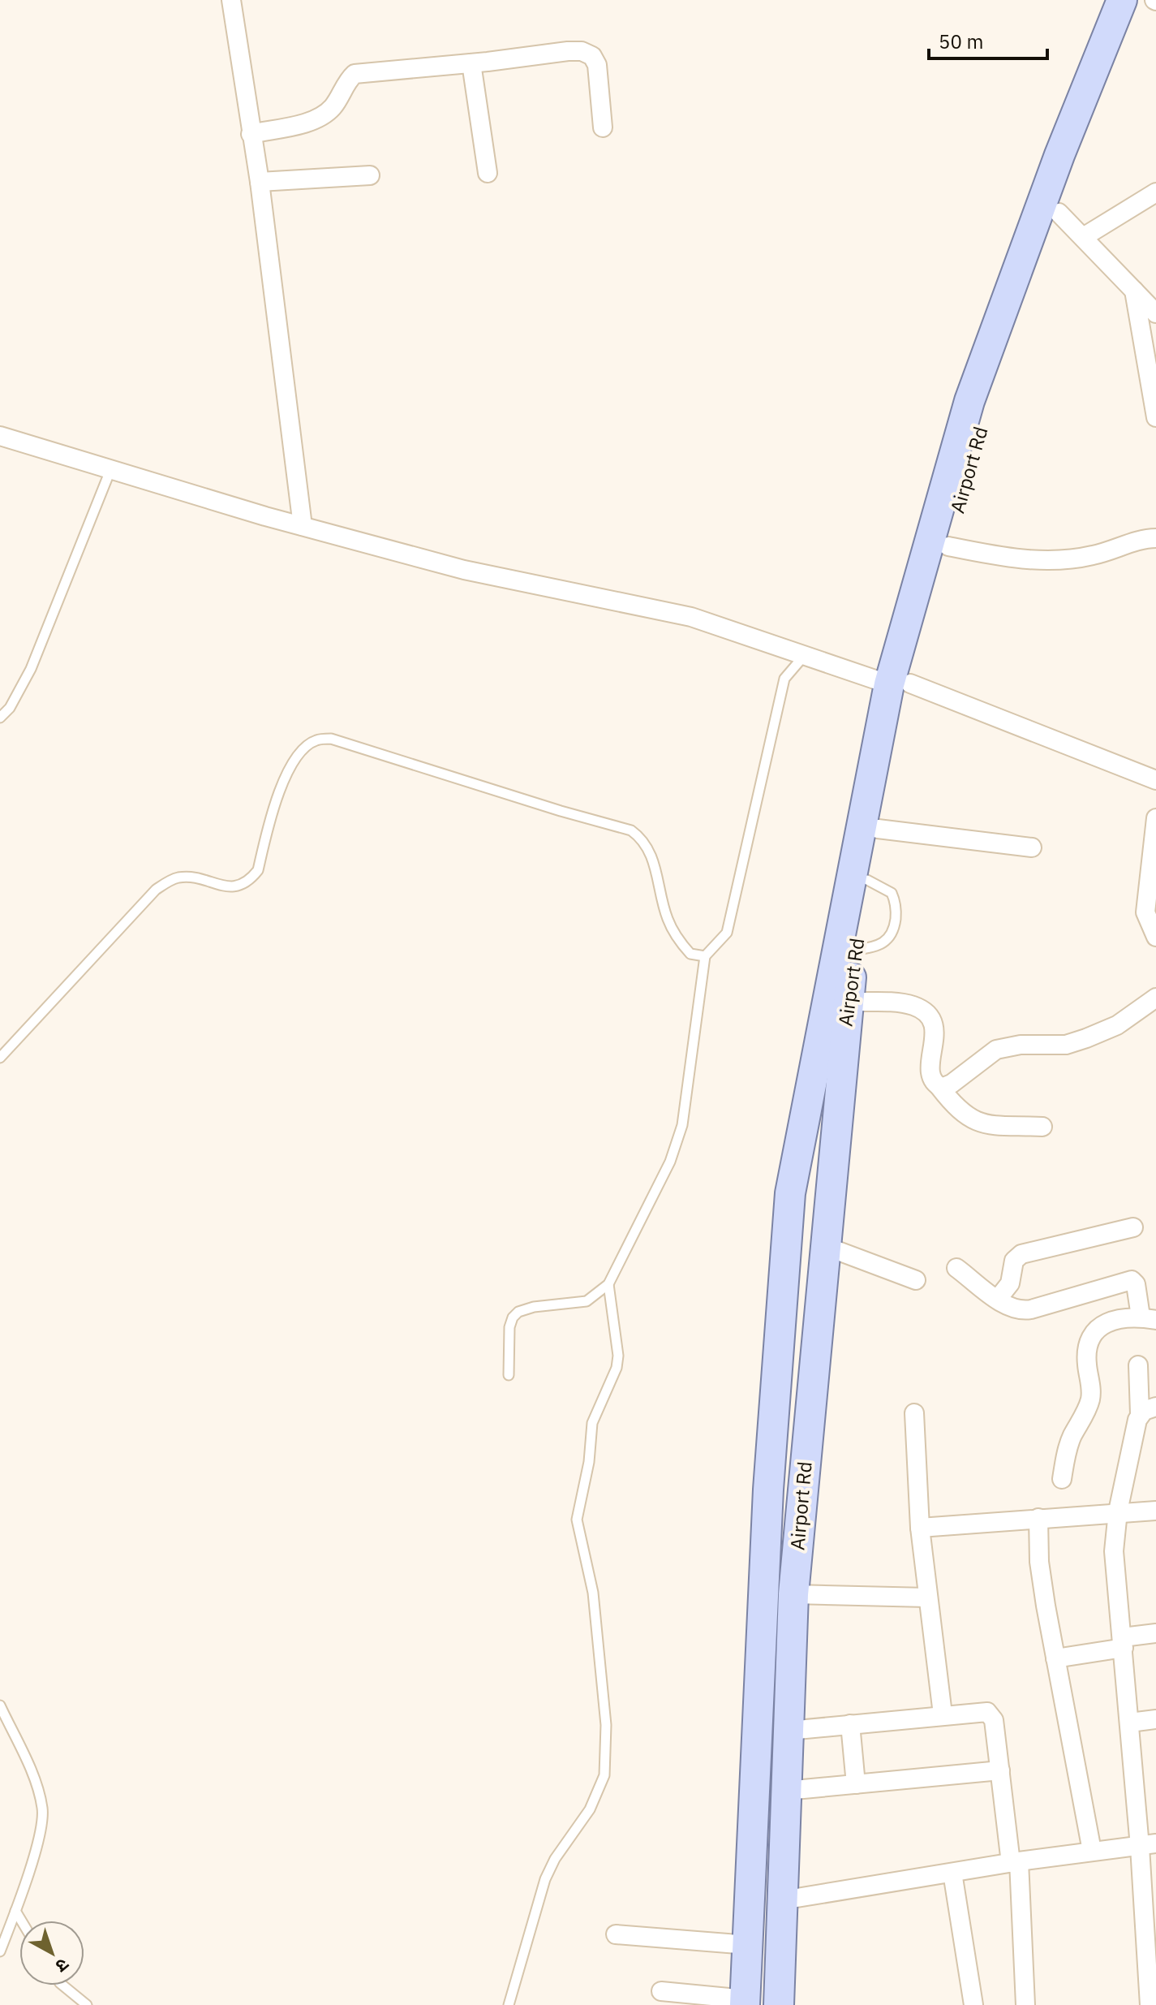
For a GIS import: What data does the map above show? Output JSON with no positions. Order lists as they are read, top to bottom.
{
  "streets": {
    "main road": ["Airport Rd"]
  },
  "scale_bar": "50 m",
  "north": "bottom right"
}
